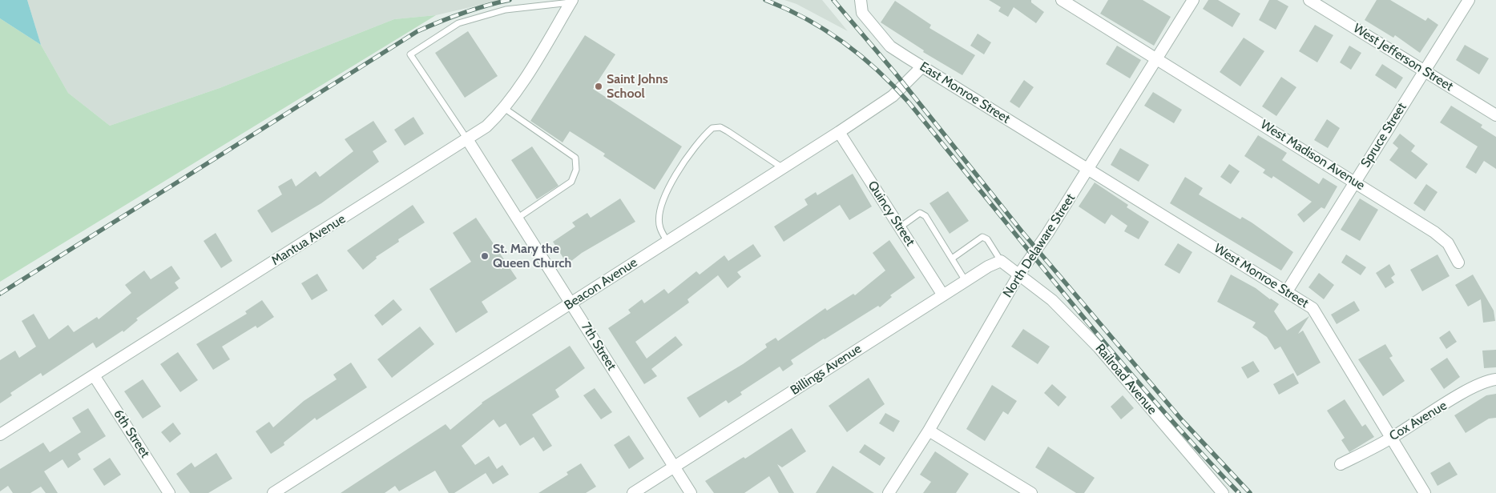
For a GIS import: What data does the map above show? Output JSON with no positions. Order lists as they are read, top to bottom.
{
  "streets": {
    "street": [
      "West Jefferson Street",
      "East Monroe Street",
      "Spruce Street",
      "West Madison Avenue",
      "Quincy Street",
      "Mantua Avenue",
      "North Delaware Street",
      "West Monroe Street",
      "Beacon Avenue",
      "7th Street",
      "Billings Avenue",
      "Railroad Avenue",
      "Cox Avenue",
      "6th Street"
    ]
  },
  "crossings": [
    ["West Jefferson Street", "Spruce Street"],
    ["East Monroe Street", "North Delaware Street"],
    ["East Monroe Street", "West Monroe Street"],
    ["East Monroe Street", "Beacon Avenue"],
    ["Spruce Street", "West Madison Avenue"],
    ["Spruce Street", "West Monroe Street"],
    ["West Madison Avenue", "North Delaware Street"],
    ["Quincy Street", "Beacon Avenue"],
    ["Quincy Street", "Billings Avenue"],
    ["Mantua Avenue", "7th Street"],
    ["Mantua Avenue", "6th Street"],
    ["North Delaware Street", "West Monroe Street"],
    ["North Delaware Street", "Railroad Avenue"],
    ["West Monroe Street", "Cox Avenue"],
    ["Beacon Avenue", "7th Street"],
    ["7th Street", "Billings Avenue"]
  ],
  "places": ["Saint Johns School", "St. Mary the Queen Church"]
}
